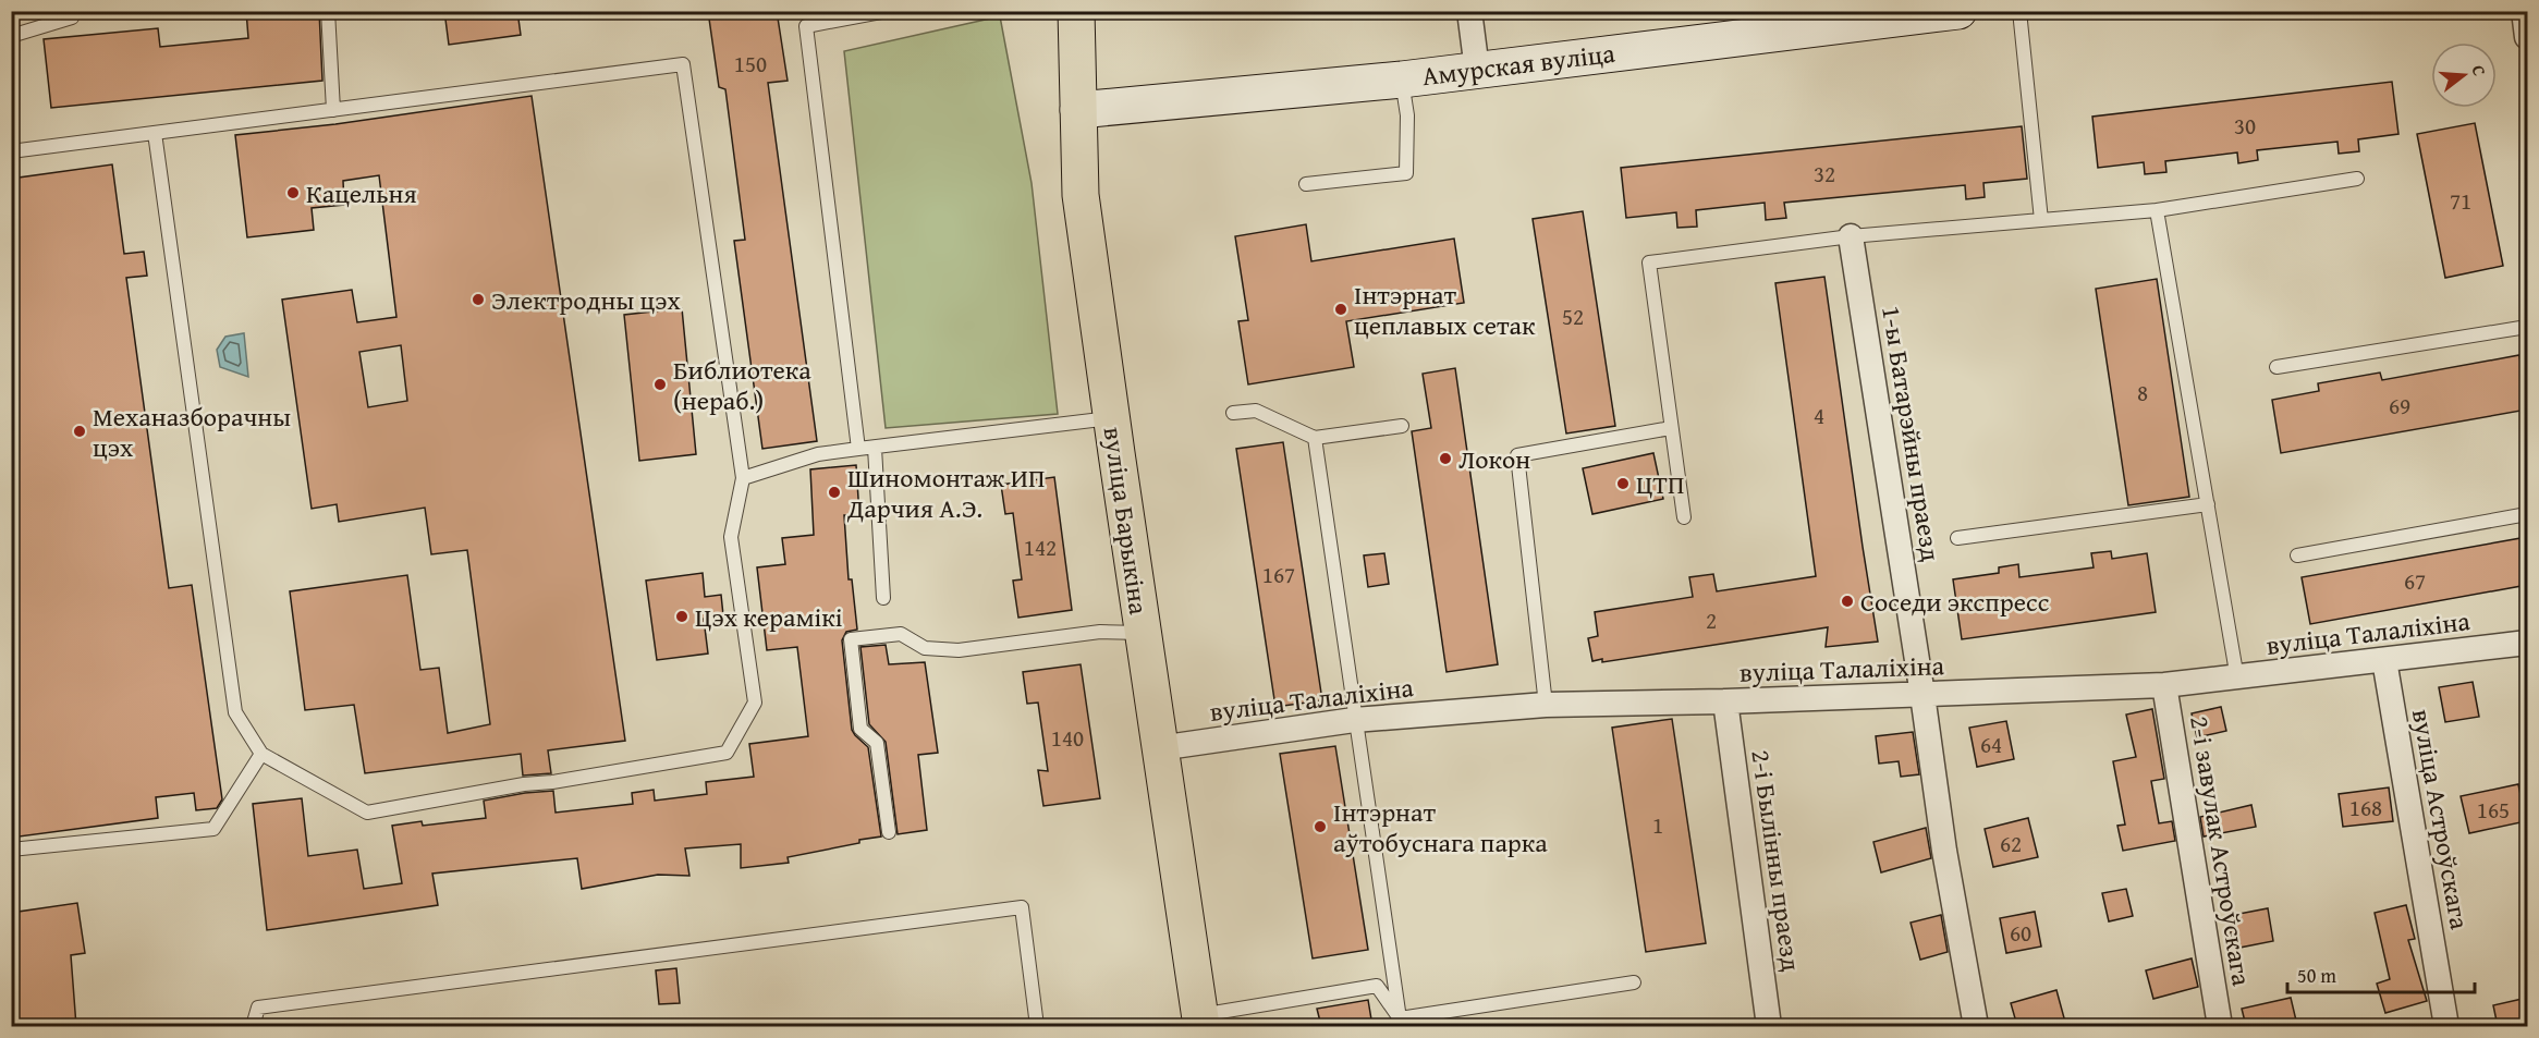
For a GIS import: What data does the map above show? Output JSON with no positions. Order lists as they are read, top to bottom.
{
  "streets": {
    "main road": ["вуліца Барыкіна"],
    "street": [
      "Амурская вуліца",
      "1-ы Батарэйны праезд",
      "вуліца Талаліхіна",
      "вуліца Астроўскага",
      "2-і завулак Астроўскага",
      "2-і Былінны праезд"
    ]
  },
  "crossings": [
    ["Амурская вуліца", "вуліца Барыкіна"],
    ["1-ы Батарэйны праезд", "вуліца Талаліхіна"],
    ["вуліца Барыкіна", "вуліца Талаліхіна"],
    ["вуліца Талаліхіна", "вуліца Астроўскага"],
    ["вуліца Талаліхіна", "2-і завулак Астроўскага"],
    ["вуліца Талаліхіна", "2-і Былінны праезд"]
  ],
  "places": [
    "Кацельня",
    "Электродны цэх",
    "Інтэрнат цеплавых сетак",
    "Библиотека (нераб.)",
    "Механазборачны цэх",
    "Локон",
    "ЦТП",
    "Шиномонтаж ИП Дарчия А.Э.",
    "Соседи экспресс",
    "Цэх керамікі",
    "Інтэрнат аўтобуснага парка"
  ],
  "house_numbers": [
    "150",
    "30",
    "32",
    "71",
    "52",
    "8",
    "69",
    "4",
    "142",
    "167",
    "67",
    "2",
    "140",
    "64",
    "168",
    "165",
    "1",
    "62",
    "60"
  ],
  "scale_bar": "50 m",
  "north": "right"
}
